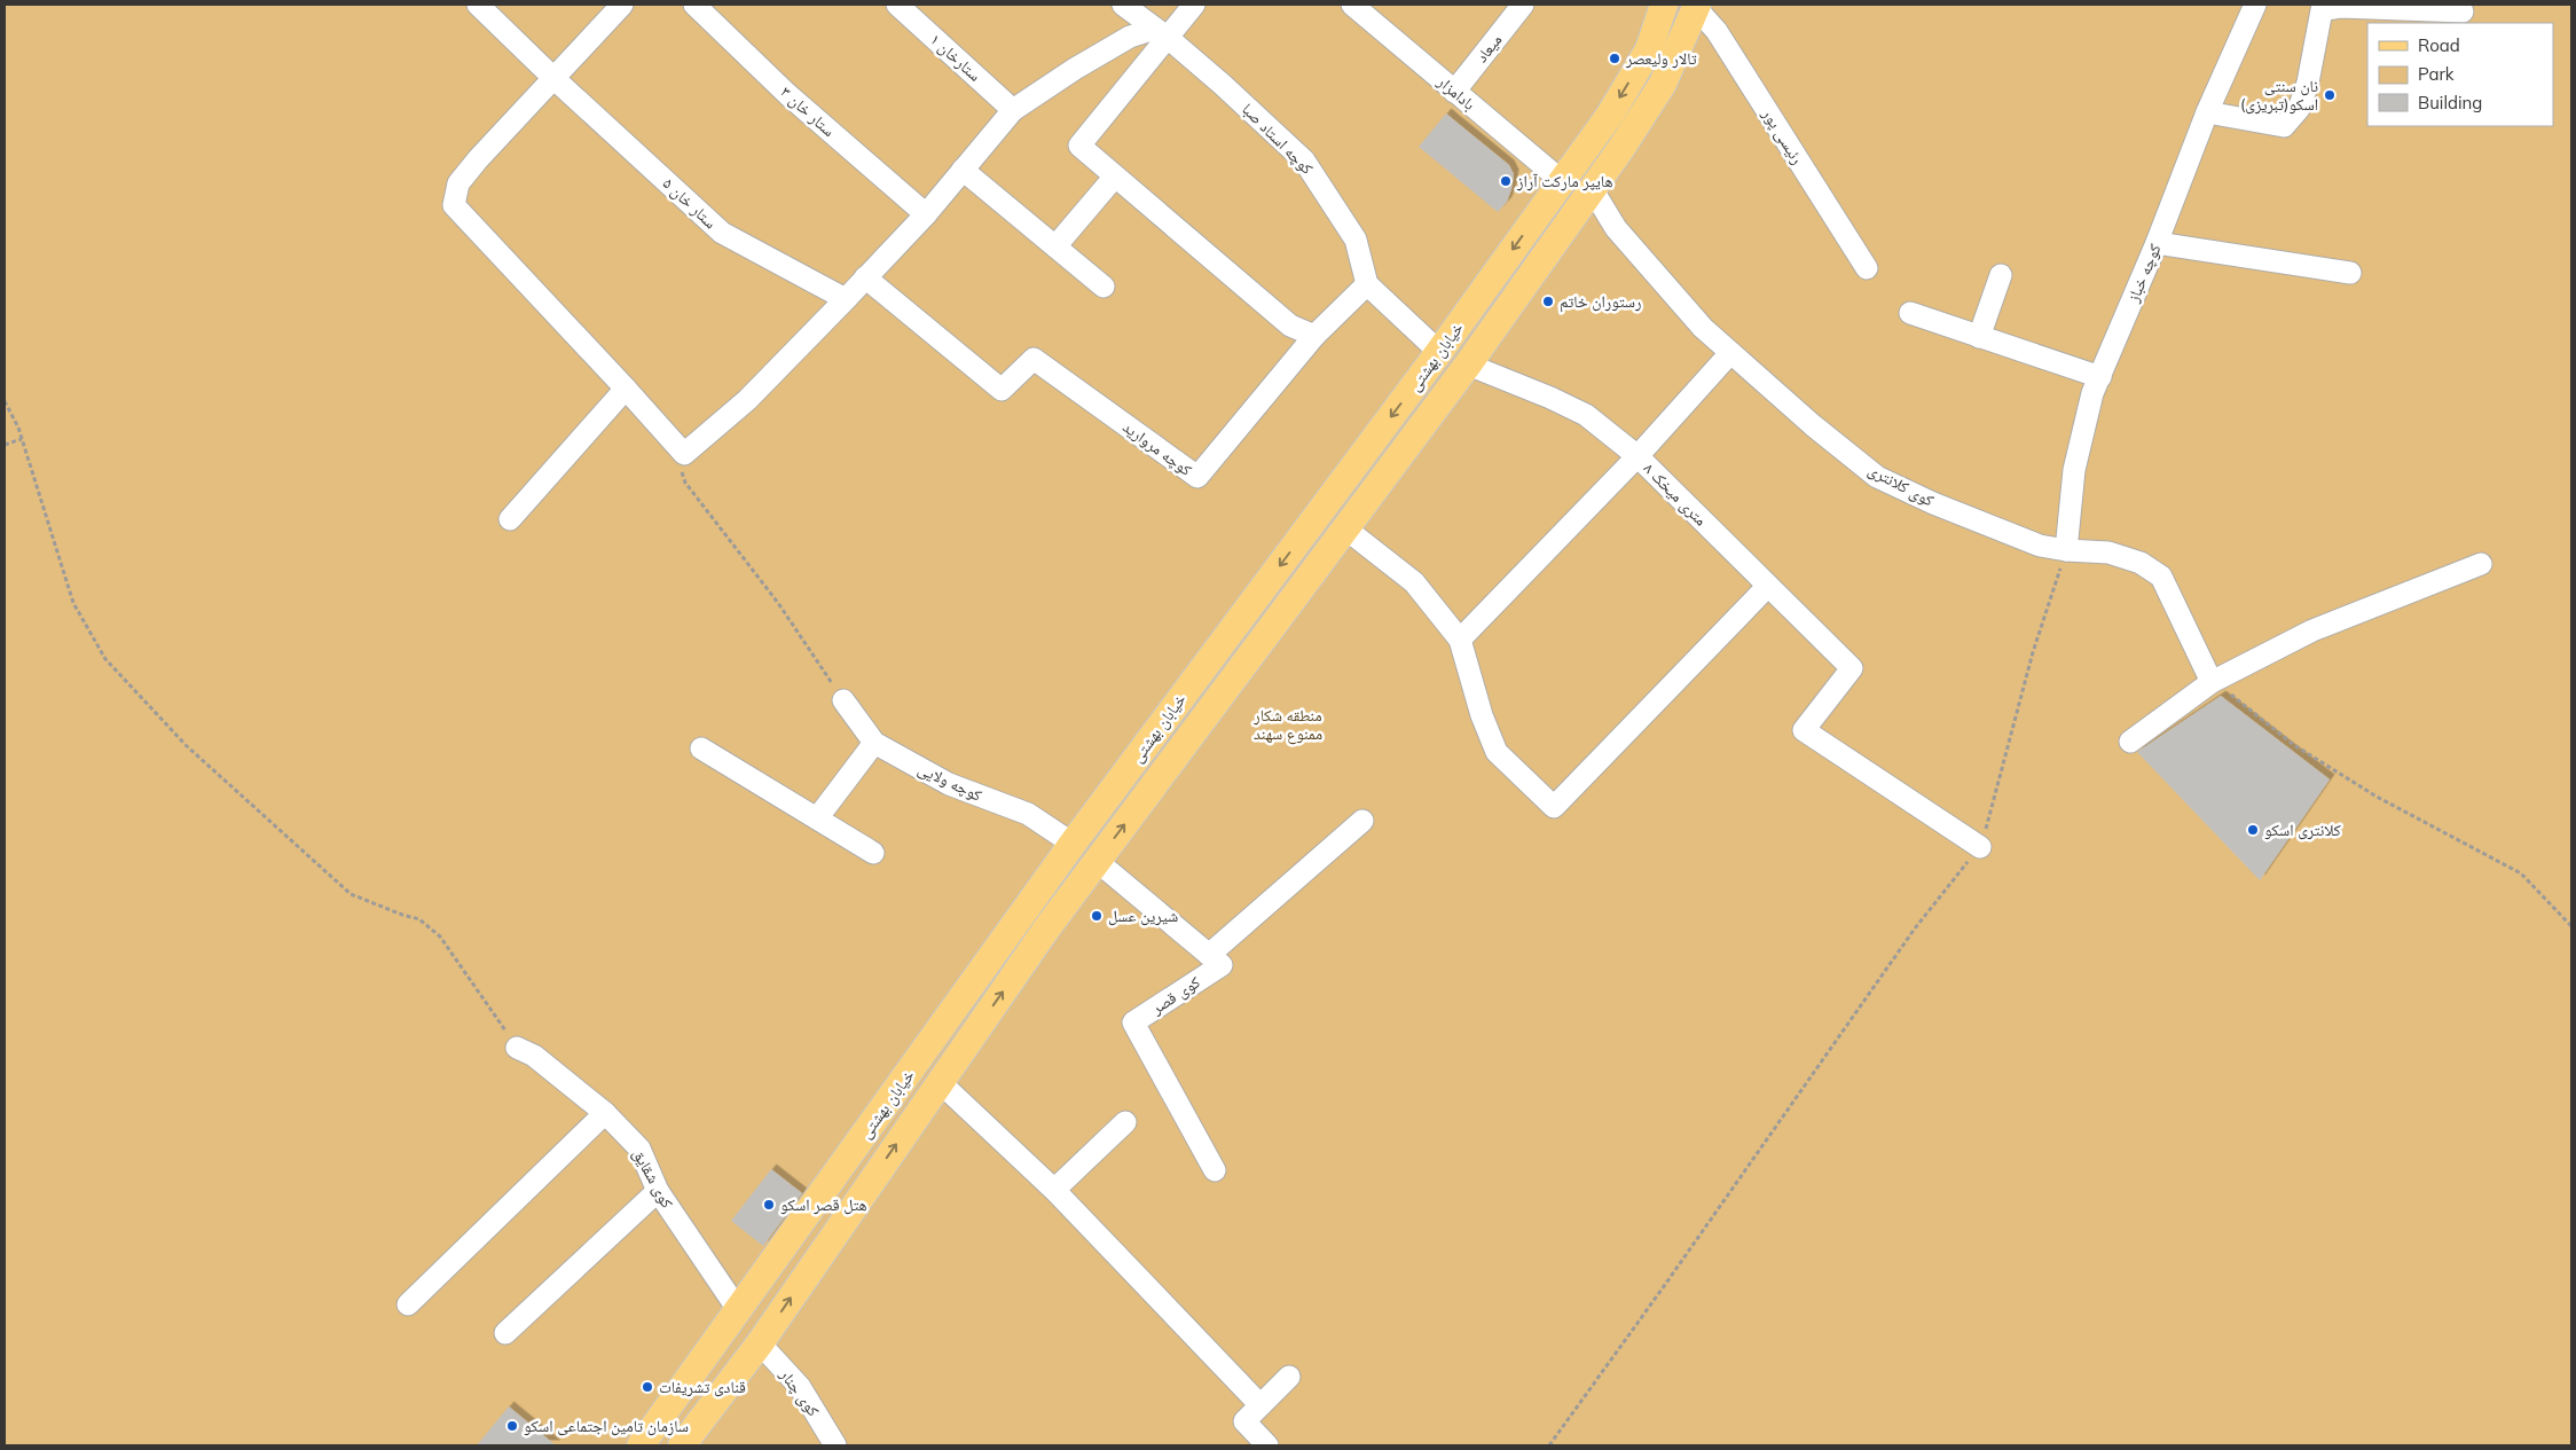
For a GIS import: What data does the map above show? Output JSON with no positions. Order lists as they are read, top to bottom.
{
  "streets": {
    "main road": ["خیابان بهشتی"],
    "street": [
      "میعاد",
      "ستارخان ۱",
      "بادامزار",
      "ستار خان ۳",
      "رئیسی پور",
      "کوچه استاد صبا",
      "ستار خان ۵",
      "کوچه خباز",
      "کوچه مروارید",
      "کوی کلانتری",
      "۸ متری میخک",
      "کوچه ولایی",
      "کوی قصر",
      "کوی شقایق",
      "کوی چنار"
    ]
  },
  "crossings": [
    ["میعاد", "بادامزار"],
    ["بادامزار", "خیابان بهشتی"],
    ["رئیسی پور", "خیابان بهشتی"],
    ["کوچه خباز", "کوی کلانتری"],
    ["خیابان بهشتی", "کوی کلانتری"],
    ["خیابان بهشتی", "۸ متری میخک"],
    ["خیابان بهشتی", "کوچه ولایی"],
    ["خیابان بهشتی", "کوی قصر"],
    ["خیابان بهشتی", "کوی شقایق"],
    ["خیابان بهشتی", "کوی چنار"]
  ],
  "parks": ["منطقه شکار ممنوع سهند"],
  "places": [
    "تالار ولیعصر",
    "نان سنتی اسکو(تبریزی)",
    "هایپر مارکت آراز",
    "رستوران خاتم",
    "کلانتری اسکو",
    "شیرین عسل",
    "هتل قصر اسکو",
    "قنادی تشریفات",
    "سازمان تامین اجتماعی اسکو"
  ],
  "legend": ["Road", "Park", "Building"]
}
